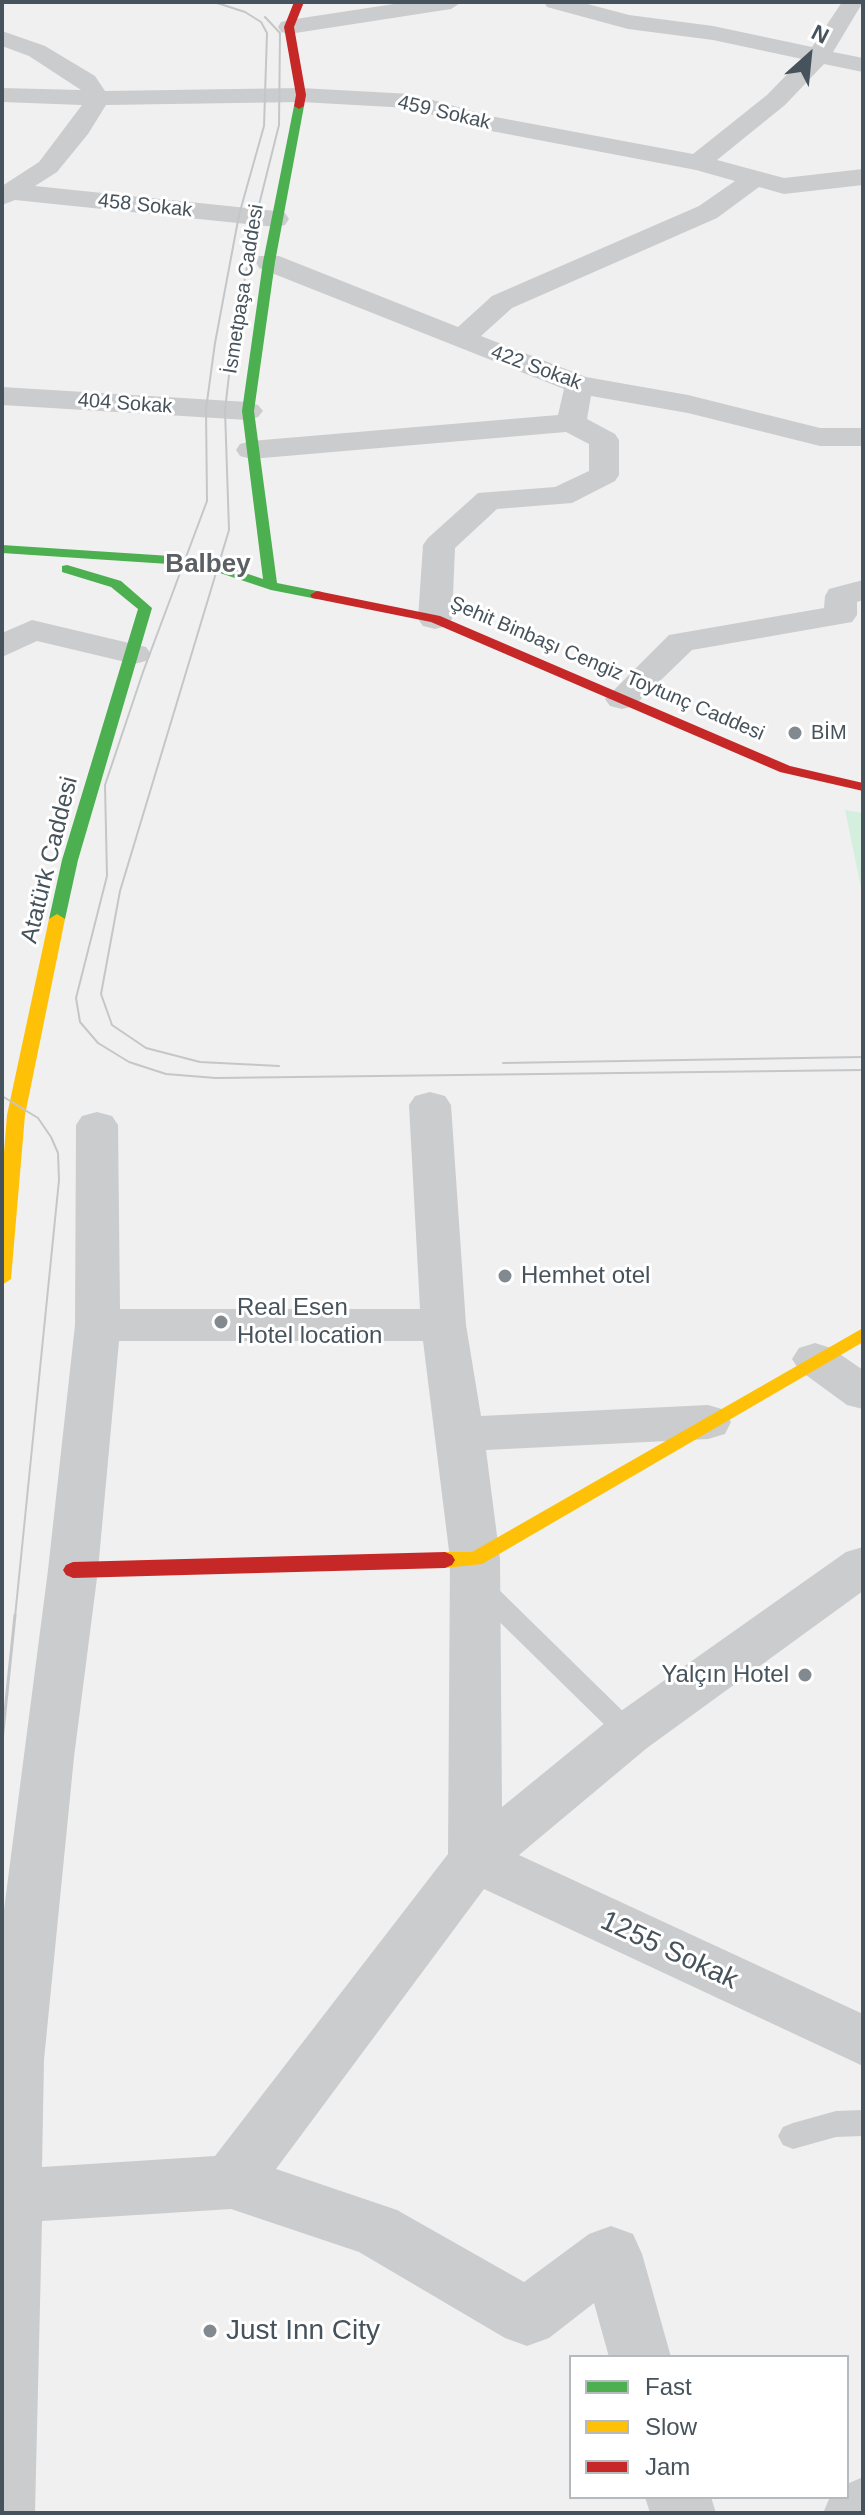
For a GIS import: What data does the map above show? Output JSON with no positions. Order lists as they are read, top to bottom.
{
  "streets": {
    "street": [
      "459 Sokak",
      "458 Sokak",
      "İsmetpaşa Caddesi",
      "422 Sokak",
      "404 Sokak",
      "Şehit Binbaşı Cengiz Toytunç Caddesi",
      "Atatürk Caddesi",
      "1255 Sokak"
    ]
  },
  "crossings": [
    ["459 Sokak", "İsmetpaşa Caddesi"],
    ["458 Sokak", "İsmetpaşa Caddesi"],
    ["İsmetpaşa Caddesi", "422 Sokak"],
    ["İsmetpaşa Caddesi", "404 Sokak"],
    ["İsmetpaşa Caddesi", "Şehit Binbaşı Cengiz Toytunç Caddesi"],
    ["Şehit Binbaşı Cengiz Toytunç Caddesi", "Atatürk Caddesi"]
  ],
  "districts": ["Balbey"],
  "places": [
    "BİM",
    "Hemhet otel",
    "Real Esen Hotel location",
    "Yalçın Hotel",
    "Just Inn City"
  ],
  "legend": ["Fast", "Slow", "Jam"],
  "north": "top right"
}
